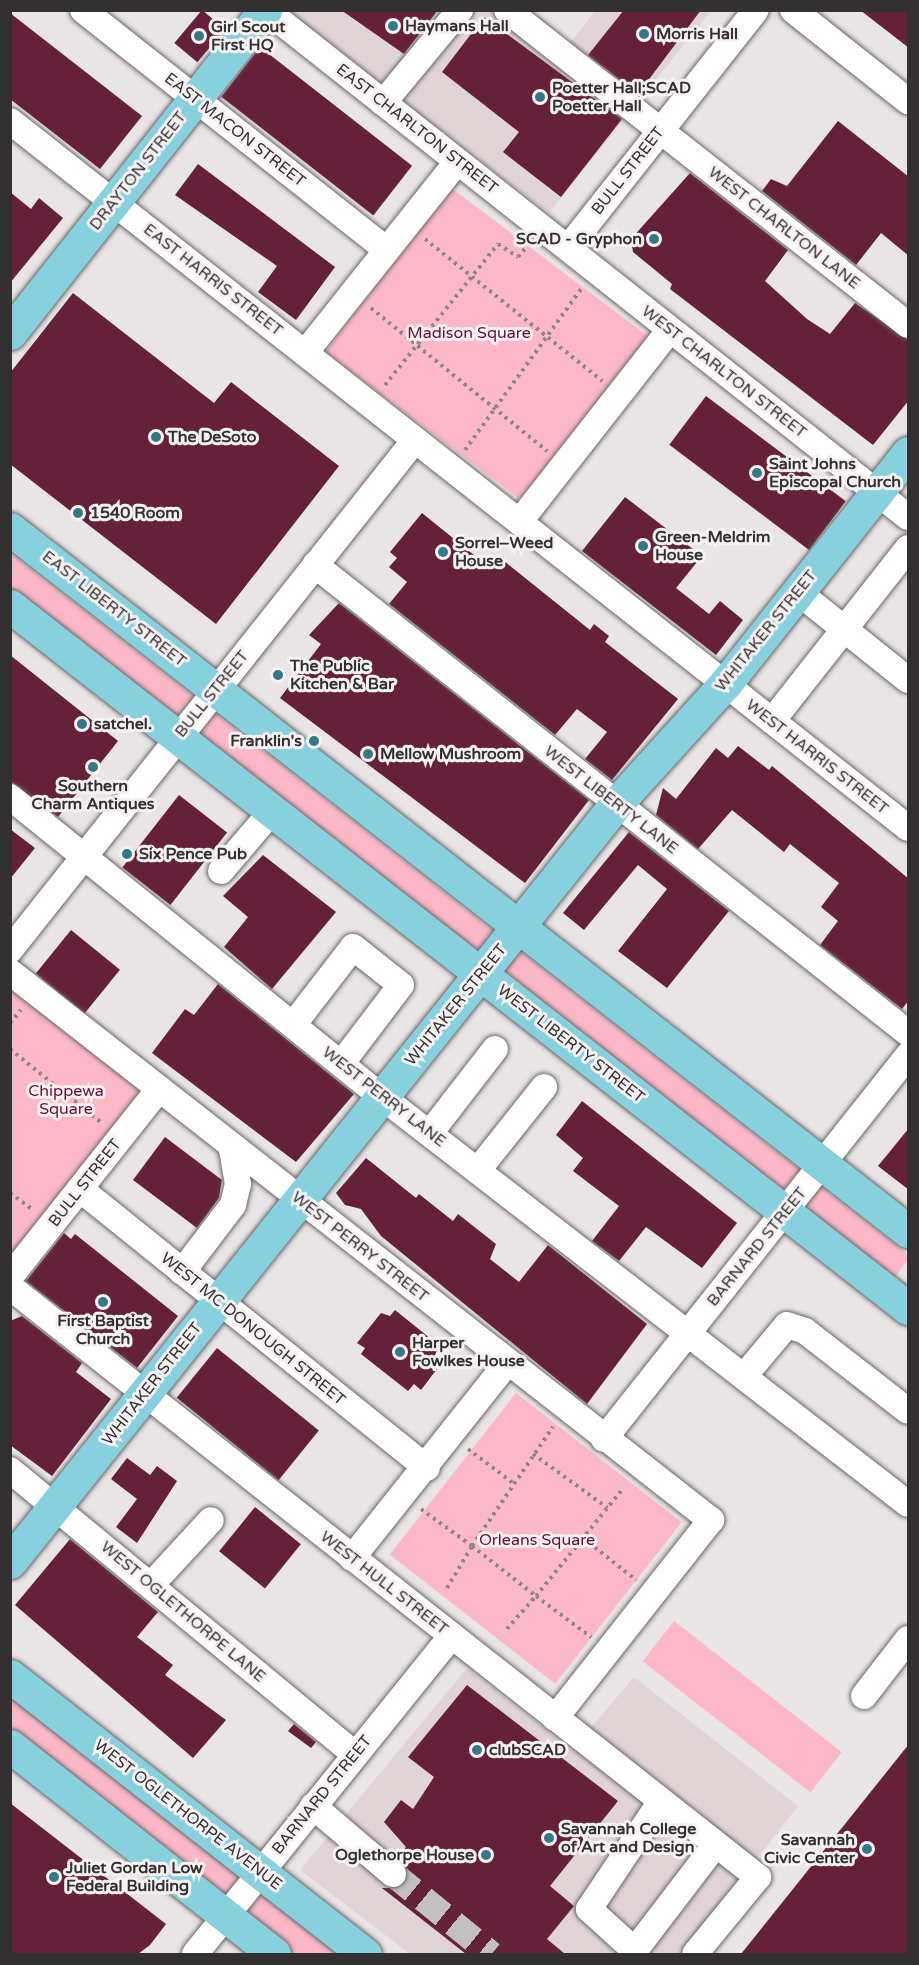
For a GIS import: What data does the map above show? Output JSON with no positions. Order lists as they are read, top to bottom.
{
  "streets": {
    "main road": [
      "DRAYTON STREET",
      "EAST LIBERTY STREET",
      "WHITAKER STREET",
      "WEST LIBERTY STREET",
      "WEST OGLETHORPE AVENUE"
    ],
    "street": [
      "EAST CHARLTON STREET",
      "EAST MACON STREET",
      "BULL STREET",
      "WEST CHARLTON LANE",
      "EAST HARRIS STREET",
      "WEST CHARLTON STREET",
      "WEST HARRIS STREET",
      "WEST LIBERTY LANE",
      "WEST PERRY LANE",
      "WEST PERRY STREET",
      "BARNARD STREET",
      "WEST MC DONOUGH STREET",
      "WEST HULL STREET",
      "WEST OGLETHORPE LANE"
    ]
  },
  "crossings": [
    ["EAST CHARLTON STREET", "DRAYTON STREET"],
    ["EAST CHARLTON STREET", "BULL STREET"],
    ["EAST CHARLTON STREET", "WEST CHARLTON STREET"],
    ["EAST MACON STREET", "DRAYTON STREET"],
    ["DRAYTON STREET", "EAST HARRIS STREET"],
    ["BULL STREET", "WEST CHARLTON LANE"],
    ["BULL STREET", "EAST HARRIS STREET"],
    ["BULL STREET", "WEST CHARLTON STREET"],
    ["BULL STREET", "EAST LIBERTY STREET"],
    ["BULL STREET", "WEST HARRIS STREET"],
    ["BULL STREET", "WEST LIBERTY LANE"],
    ["BULL STREET", "WEST LIBERTY STREET"],
    ["BULL STREET", "WEST PERRY LANE"],
    ["BULL STREET", "WEST PERRY STREET"],
    ["BULL STREET", "WEST MC DONOUGH STREET"],
    ["EAST HARRIS STREET", "WEST HARRIS STREET"],
    ["WEST CHARLTON STREET", "WHITAKER STREET"],
    ["WHITAKER STREET", "WEST HARRIS STREET"],
    ["WHITAKER STREET", "WEST LIBERTY LANE"],
    ["WHITAKER STREET", "WEST LIBERTY STREET"],
    ["WHITAKER STREET", "WEST PERRY LANE"],
    ["WHITAKER STREET", "WEST PERRY STREET"],
    ["WHITAKER STREET", "WEST MC DONOUGH STREET"],
    ["WHITAKER STREET", "WEST HULL STREET"],
    ["WHITAKER STREET", "WEST OGLETHORPE LANE"],
    ["WEST LIBERTY STREET", "BARNARD STREET"],
    ["WEST PERRY LANE", "BARNARD STREET"],
    ["WEST PERRY STREET", "BARNARD STREET"],
    ["BARNARD STREET", "WEST HULL STREET"],
    ["BARNARD STREET", "WEST OGLETHORPE LANE"],
    ["BARNARD STREET", "WEST OGLETHORPE AVENUE"]
  ],
  "parks": ["Madison Square", "Chippewa Square", "Orleans Square"],
  "places": [
    "Haymans Hall",
    "Morris Hall",
    "Girl Scout First HQ",
    "Poetter Hall;SCAD Poetter Hall",
    "SCAD - Gryphon",
    "The DeSoto",
    "Saint Johns Episcopal Church",
    "1540 Room",
    "Green-Meldrim House",
    "Sorrel–Weed House",
    "The Public Kitchen & Bar",
    "satchel.",
    "Franklin's",
    "Mellow Mushroom",
    "Southern Charm Antiques",
    "Six Pence Pub",
    "First Baptist Church",
    "Harper Fowlkes House",
    "clubSCAD",
    "Savannah College of Art and Design",
    "Savannah Civic Center",
    "Oglethorpe House",
    "Juliet Gordan Low Federal Building"
  ]
}
